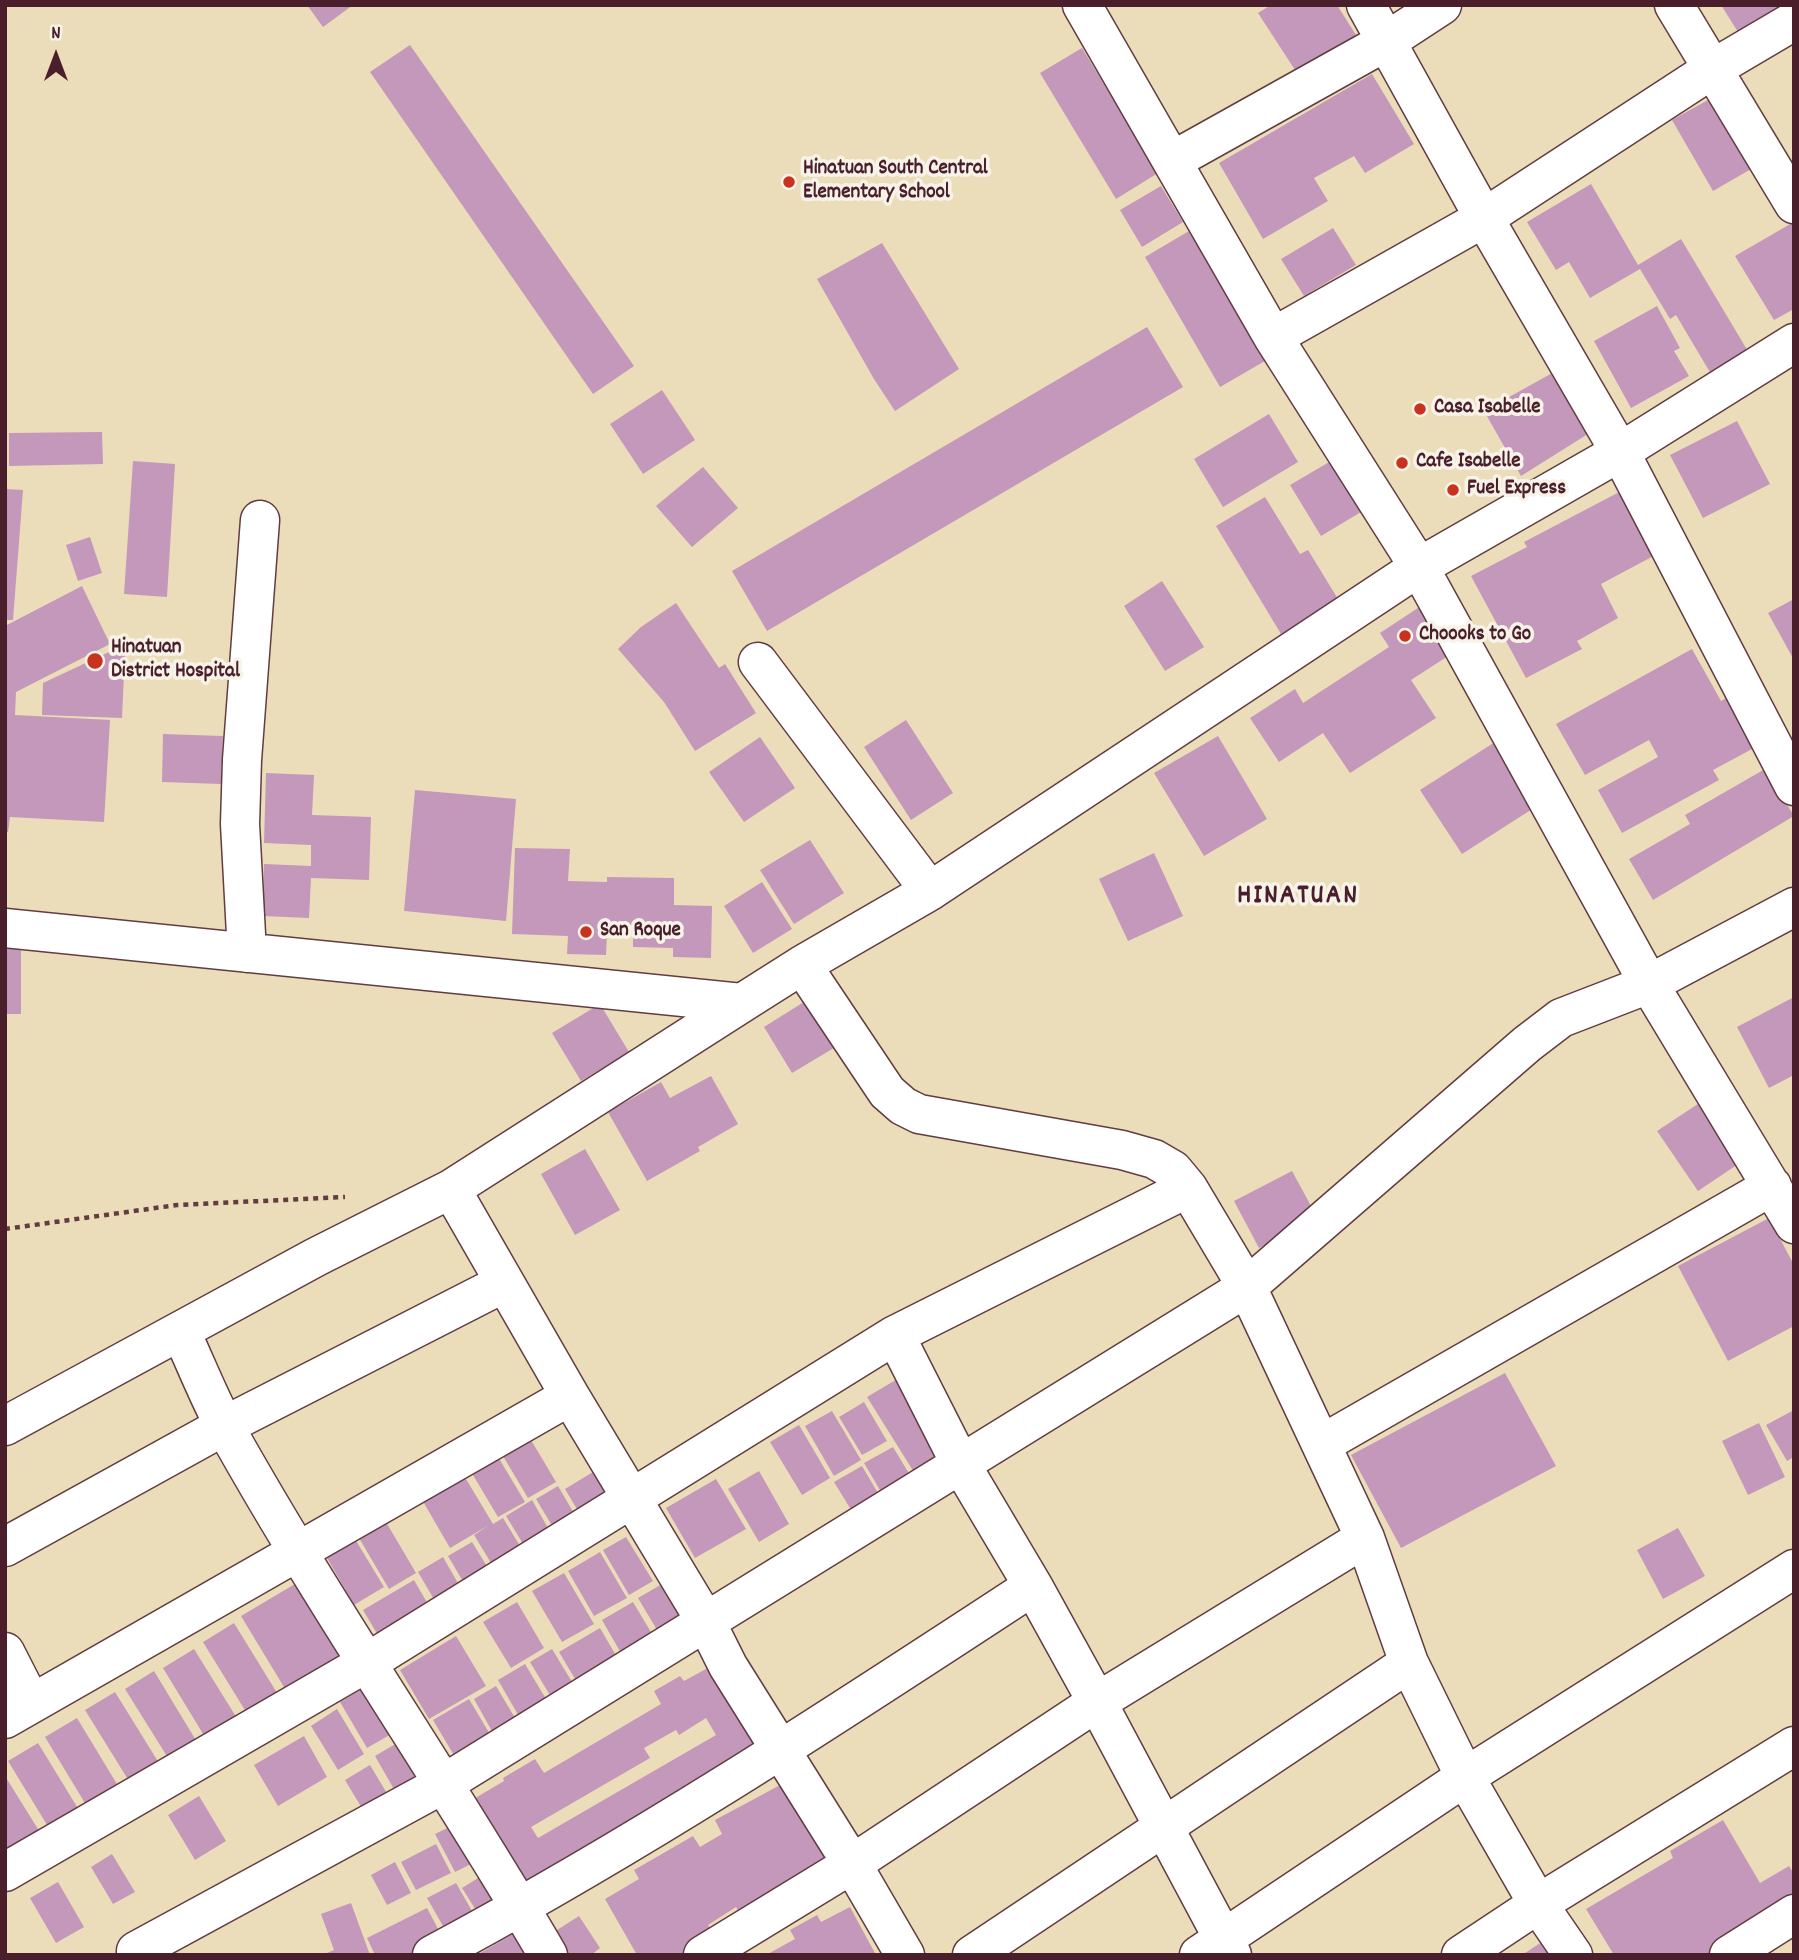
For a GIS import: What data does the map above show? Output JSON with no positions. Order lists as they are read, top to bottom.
{
  "districts": ["HINATUAN"],
  "places": [
    "Hinatuan South Central Elementary School",
    "Casa Isabelle",
    "Cafe Isabelle",
    "Fuel Express",
    "Choooks to Go",
    "Hinatuan District Hospital",
    "San Roque"
  ],
  "north": "top"
}
